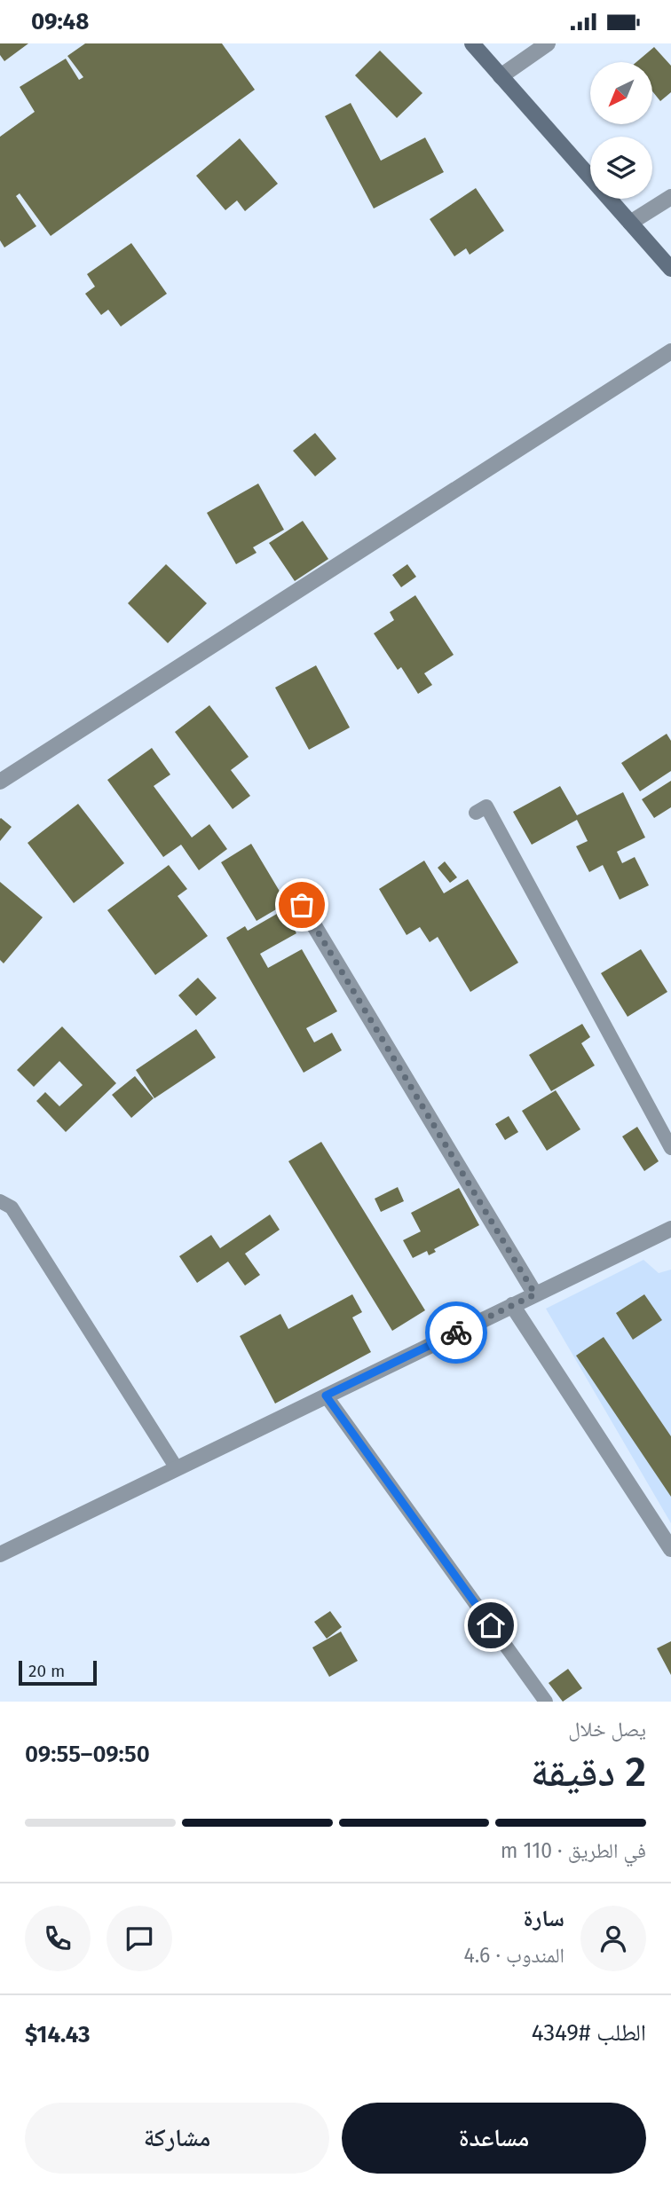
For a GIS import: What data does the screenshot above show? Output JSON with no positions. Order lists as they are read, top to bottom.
{
  "scale_bar": "20 m",
  "north": "bottom left",
  "page": {
    "status": "09:48",
    "scale": "20 m",
    "heading": ["2 دقيقة", "يصل خلال", "09:50–09:55"],
    "panel": [
      "سارة",
      "المندوب · 4.6",
      "الطلب #4349",
      "$14.43"
    ],
    "bar": "في الطريق · 110 m",
    "buttons": ["مساعدة", "مشاركة"]
  }
}
